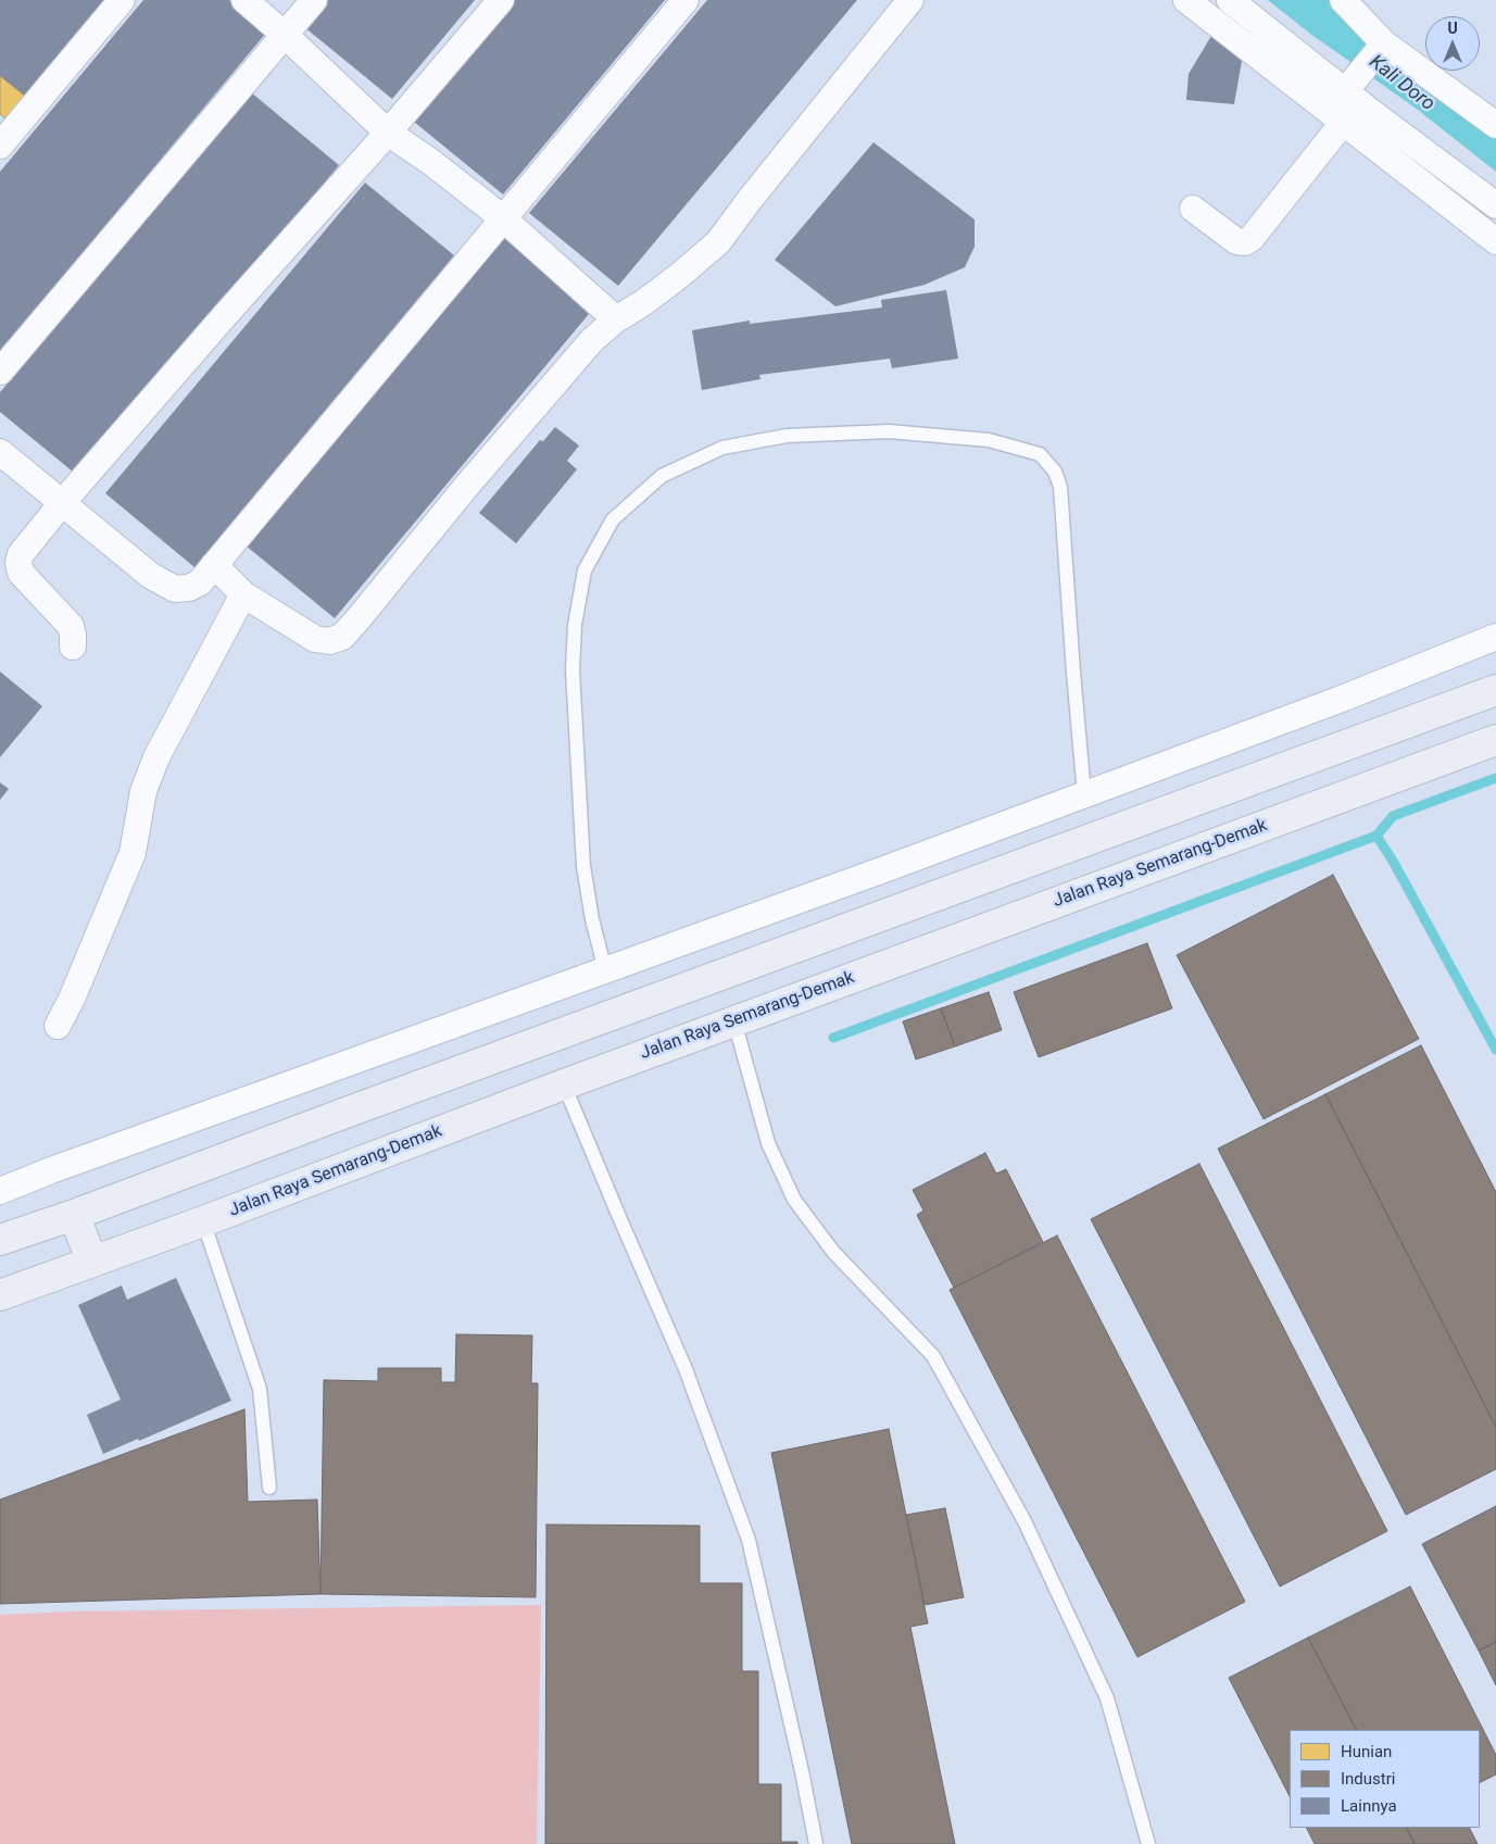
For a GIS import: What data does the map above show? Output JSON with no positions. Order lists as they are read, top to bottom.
{
  "streets": {
    "highway": ["Jalan Raya Semarang-Demak"]
  },
  "water": ["Kali Doro"],
  "legend": ["Hunian", "Industri", "Lainnya"],
  "north": "top"
}
